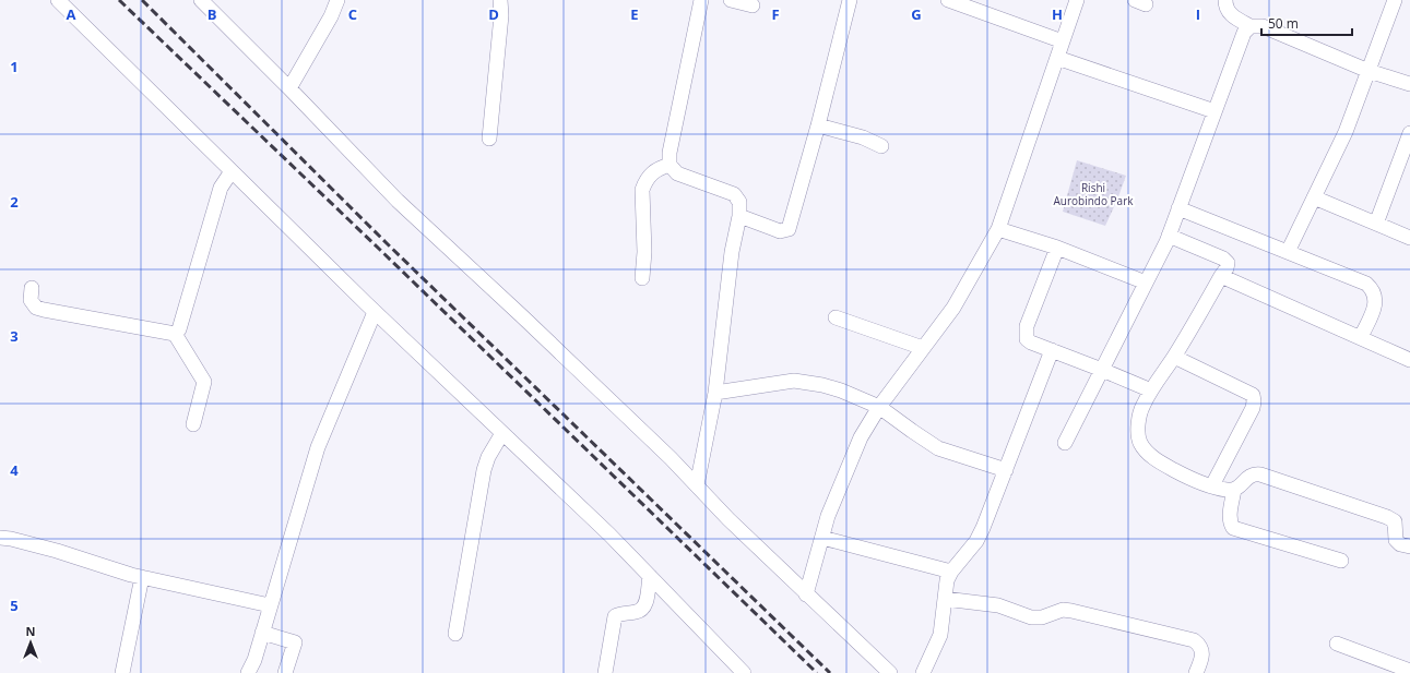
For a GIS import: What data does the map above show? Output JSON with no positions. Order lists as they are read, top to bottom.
{
  "parks": ["Rishi Aurobindo Park"],
  "scale_bar": "50 m",
  "north": "top",
  "grid": {
    "columns": [
      "A",
      "B",
      "C",
      "D",
      "E",
      "F",
      "G",
      "H",
      "I"
    ],
    "rows": [
      "1",
      "2",
      "3",
      "4",
      "5"
    ]
  }
}
